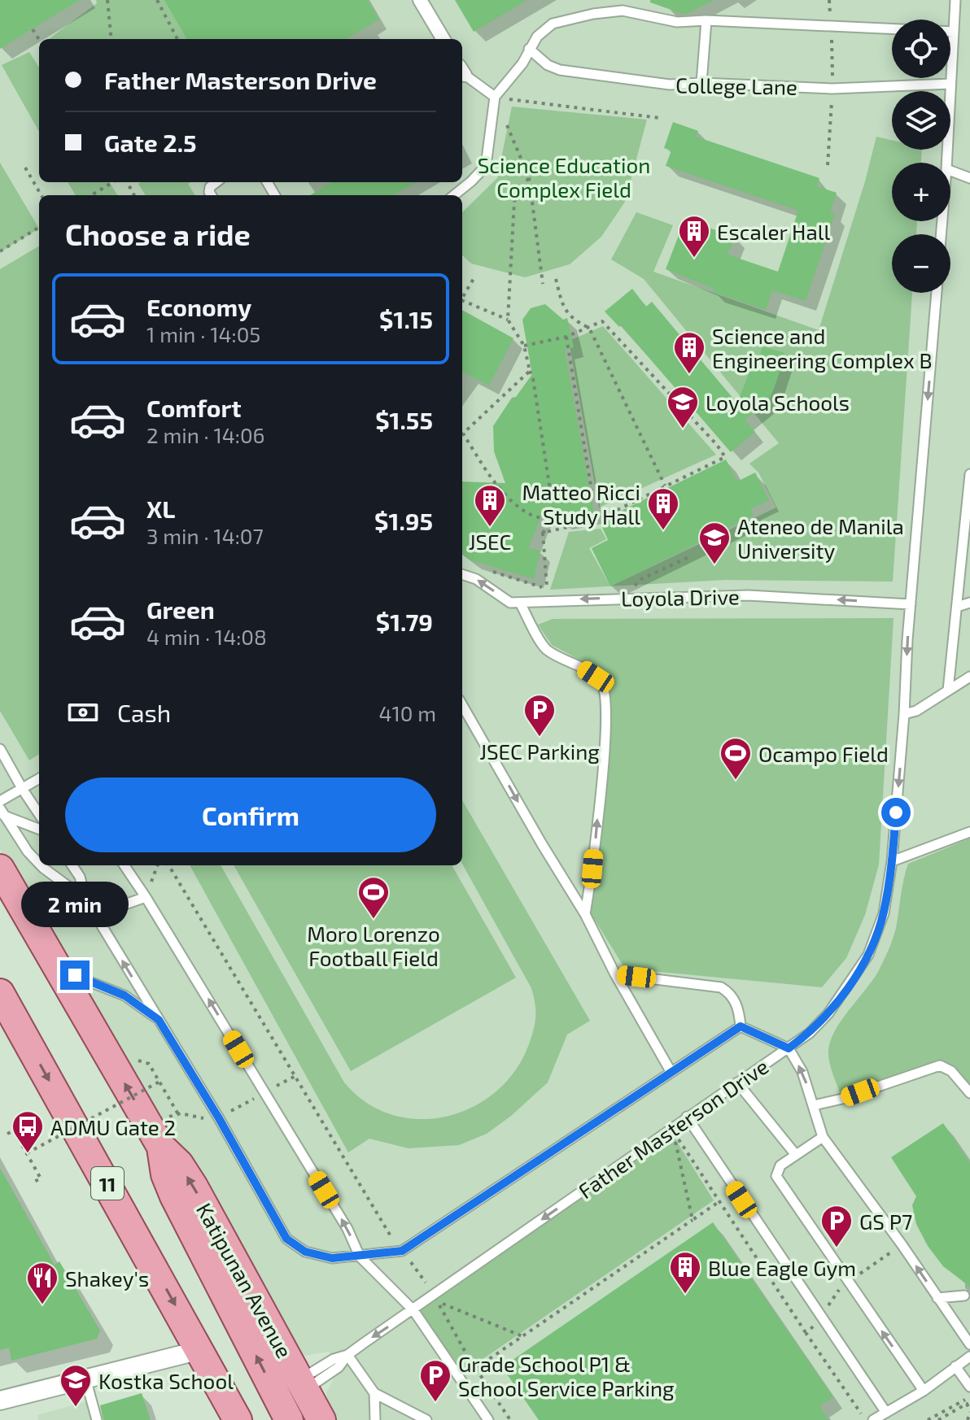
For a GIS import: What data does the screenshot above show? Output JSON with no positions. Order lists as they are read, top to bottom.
{
  "streets": {
    "main road": ["11", "Katipunan Avenue"],
    "lane": ["College Lane", "Loyola Drive", "Father Masterson Drive"]
  },
  "crossings": [
    ["Loyola Drive", "Father Masterson Drive"],
    ["Father Masterson Drive", "Katipunan Avenue"]
  ],
  "one_way": ["Loyola Drive", "Father Masterson Drive"],
  "parks": ["Science Education Complex Field"],
  "places": {
    "building": [
      "Escaler Hall",
      "Science and Engineering Complex B",
      "JSEC",
      "Matteo Ricci Study Hall",
      "Blue Eagle Gym"
    ],
    "school or university": ["Loyola Schools", "Ateneo de Manila University", "Kostka School"],
    "parking": ["JSEC Parking", "GS P7", "Grade School P1 & School Service Parking"],
    "sports": ["Ocampo Field", "Moro Lorenzo Football Field"],
    "bus stop": ["ADMU Gate 2"],
    "restaurant": ["Shakey's"]
  },
  "page": {
    "map_buttons": ["+", "−"],
    "banner": ["Father Masterson Drive", "Gate 2.5"],
    "heading": "Choose a ride",
    "list": [
      {
        "name": "Economy",
        "note": "1 min · 14:05",
        "value": "$1.15"
      },
      {
        "name": "Comfort",
        "note": "2 min · 14:06",
        "value": "$1.55"
      },
      {
        "name": "XL",
        "note": "3 min · 14:07",
        "value": "$1.95"
      },
      {
        "name": "Green",
        "note": "4 min · 14:08",
        "value": "$1.79"
      }
    ],
    "pay": ["Cash", "410 m"],
    "buttons": "Confirm",
    "bubble": "2 min"
  }
}
